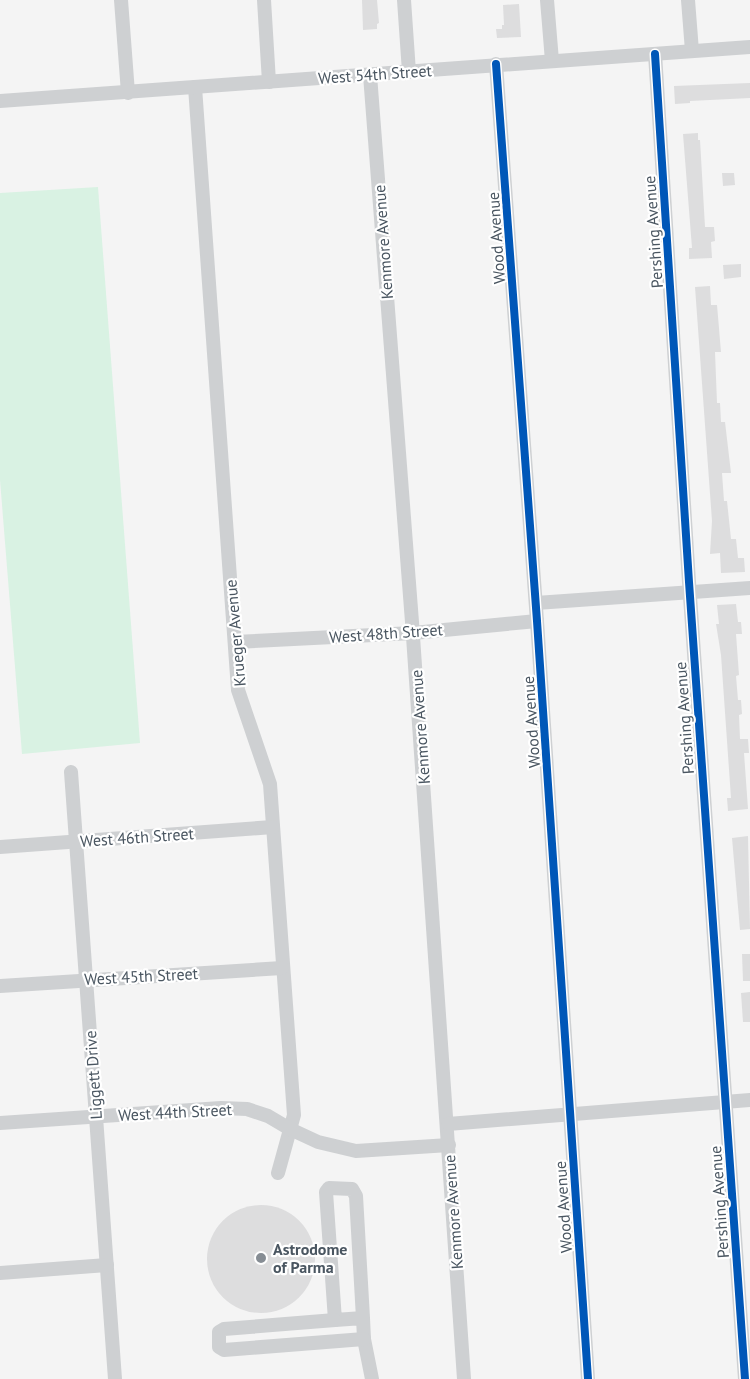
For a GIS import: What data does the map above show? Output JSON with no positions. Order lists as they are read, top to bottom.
{
  "streets": {
    "street": [
      "West 54th Street",
      "Pershing Avenue",
      "Wood Avenue",
      "Kenmore Avenue",
      "Krueger Avenue",
      "West 48th Street",
      "West 46th Street",
      "West 45th Street",
      "Liggett Drive",
      "West 44th Street"
    ]
  },
  "crossings": [
    ["West 54th Street", "Pershing Avenue"],
    ["West 54th Street", "Wood Avenue"],
    ["West 54th Street", "Kenmore Avenue"],
    ["West 54th Street", "Krueger Avenue"],
    ["Wood Avenue", "West 48th Street"],
    ["Kenmore Avenue", "West 48th Street"],
    ["Kenmore Avenue", "West 44th Street"],
    ["Krueger Avenue", "West 48th Street"],
    ["Krueger Avenue", "West 46th Street"],
    ["Krueger Avenue", "West 45th Street"],
    ["Krueger Avenue", "West 44th Street"],
    ["West 46th Street", "Liggett Drive"],
    ["West 45th Street", "Liggett Drive"],
    ["Liggett Drive", "West 44th Street"]
  ],
  "places": ["Astrodome of Parma"]
}
